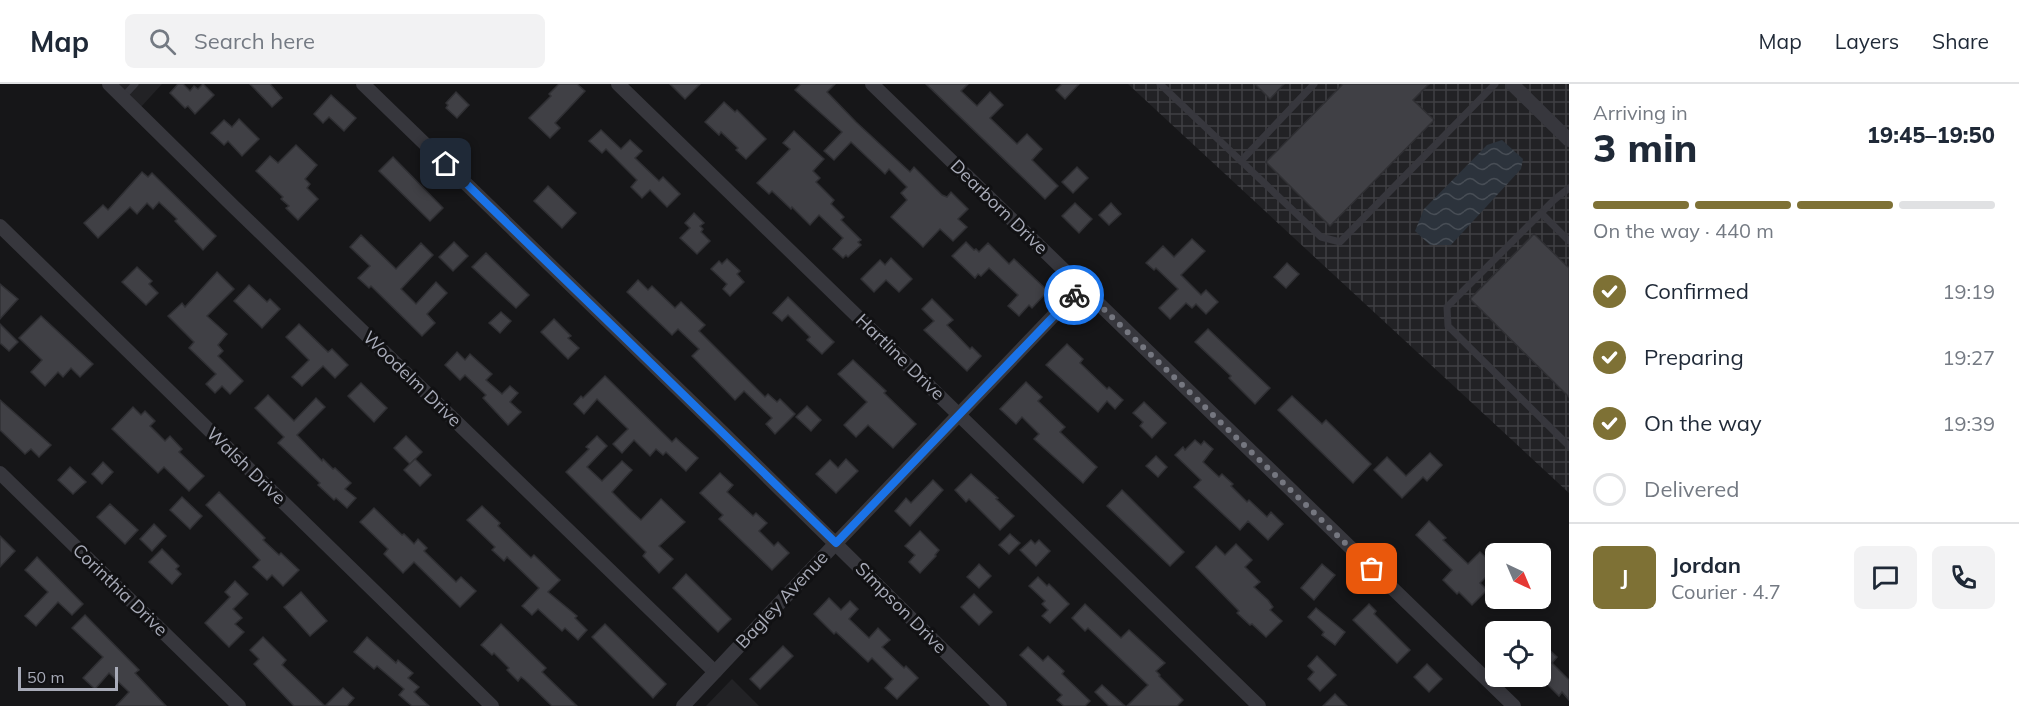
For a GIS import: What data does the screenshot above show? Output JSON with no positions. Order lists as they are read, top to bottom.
{
  "streets": {
    "street": [
      "Dearborn Drive",
      "Hartline Drive",
      "Woodelm Drive",
      "Walsh Drive",
      "Corinthia Drive",
      "Bagley Avenue",
      "Simpson Drive"
    ]
  },
  "crossings": [
    ["Dearborn Drive", "Bagley Avenue"],
    ["Hartline Drive", "Bagley Avenue"],
    ["Woodelm Drive", "Bagley Avenue"],
    ["Bagley Avenue", "Simpson Drive"]
  ],
  "scale_bar": "50 m",
  "north": "bottom right",
  "page": {
    "header": "Map",
    "search": "Search here",
    "nav": ["Map", "Layers", "Share"],
    "heading": ["3 min", "Arriving in", "19:45–19:50"],
    "panel": ["Jordan", "Courier · 4.7"],
    "bar": "On the way · 440 m",
    "list": [
      ["Confirmed", "19:19"],
      ["Preparing", "19:27"],
      ["On the way", "19:39"],
      "Delivered"
    ],
    "round": "J",
    "scale": "50 m"
  }
}
